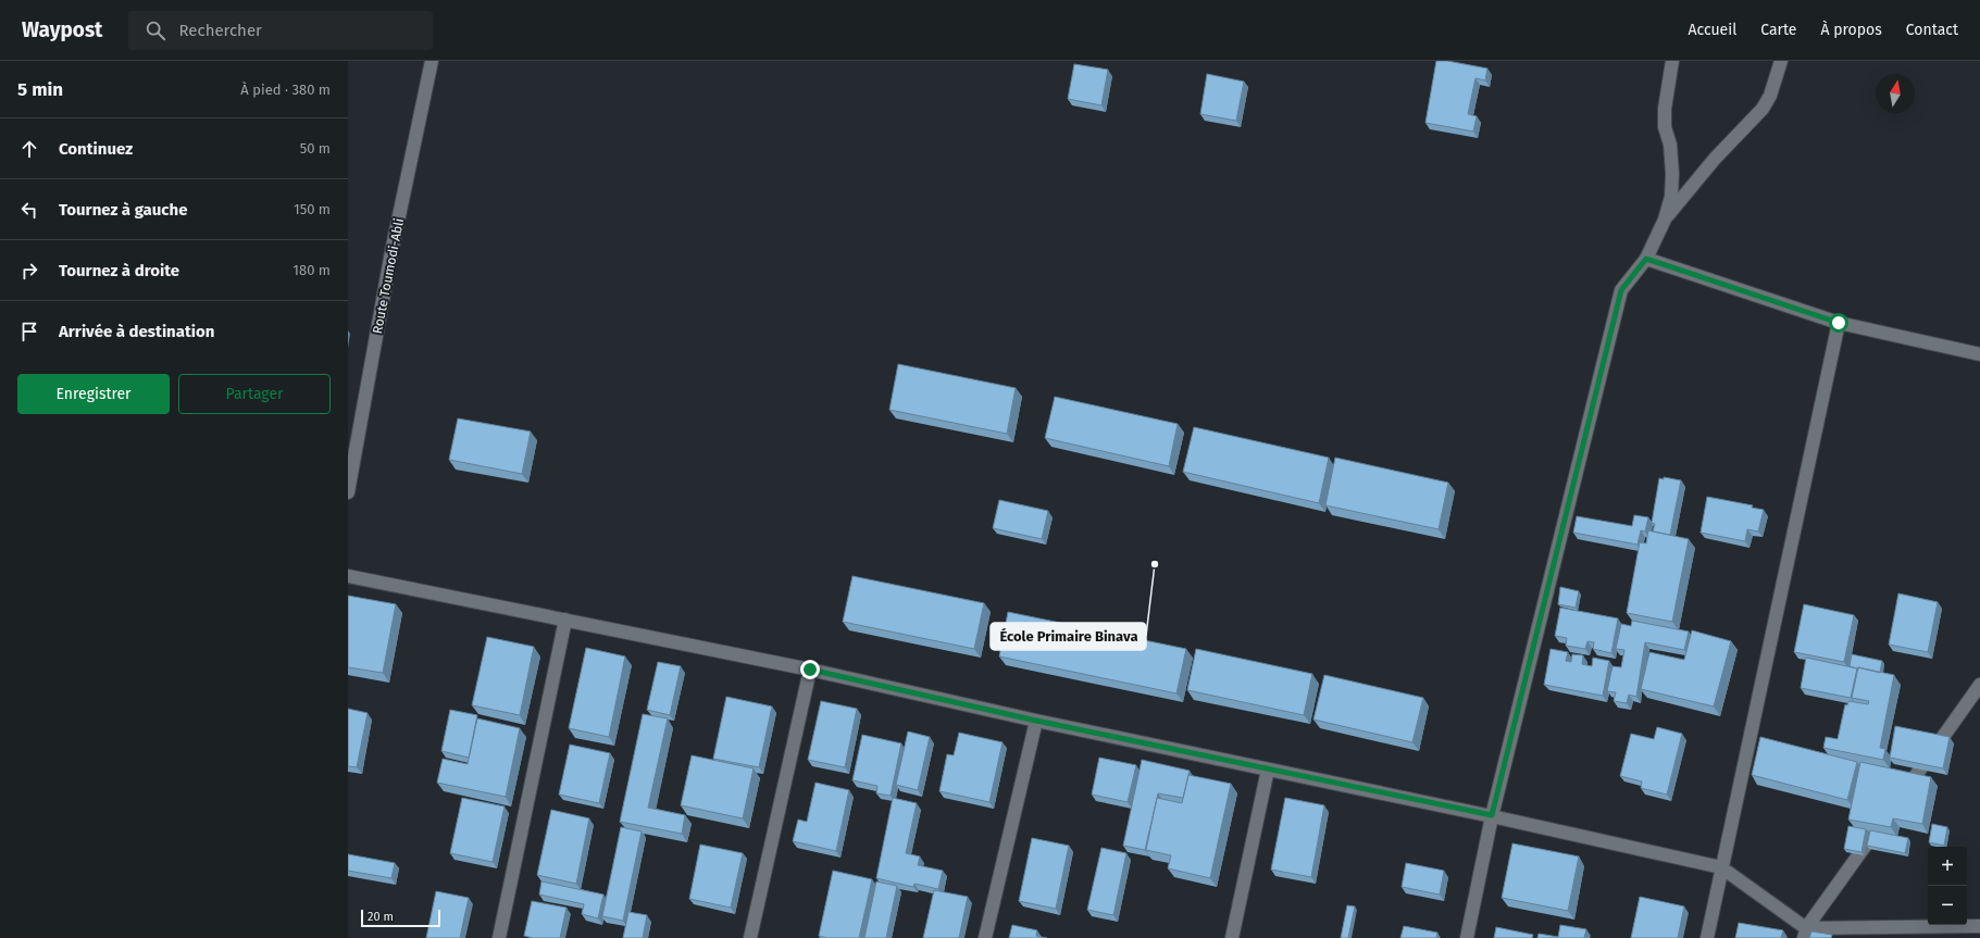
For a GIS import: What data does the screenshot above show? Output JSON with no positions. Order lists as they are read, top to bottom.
{
  "streets": {
    "street": ["Route Toumodi-Abli"]
  },
  "places": ["École Primaire Binava"],
  "scale_bar": "20 m",
  "north": "top",
  "page": {
    "header": "Waypost",
    "search": "Rechercher",
    "nav": [
      "Accueil",
      "Carte",
      "À propos",
      "Contact"
    ],
    "heading": ["5 min", "À pied · 380 m"],
    "list": [
      ["Continuez", "50 m"],
      ["Tournez à gauche", "150 m"],
      ["Tournez à droite", "180 m"],
      "Arrivée à destination"
    ],
    "buttons": ["Enregistrer", "Partager"],
    "map_buttons": ["+", "−"],
    "scale": "20 m"
  }
}
